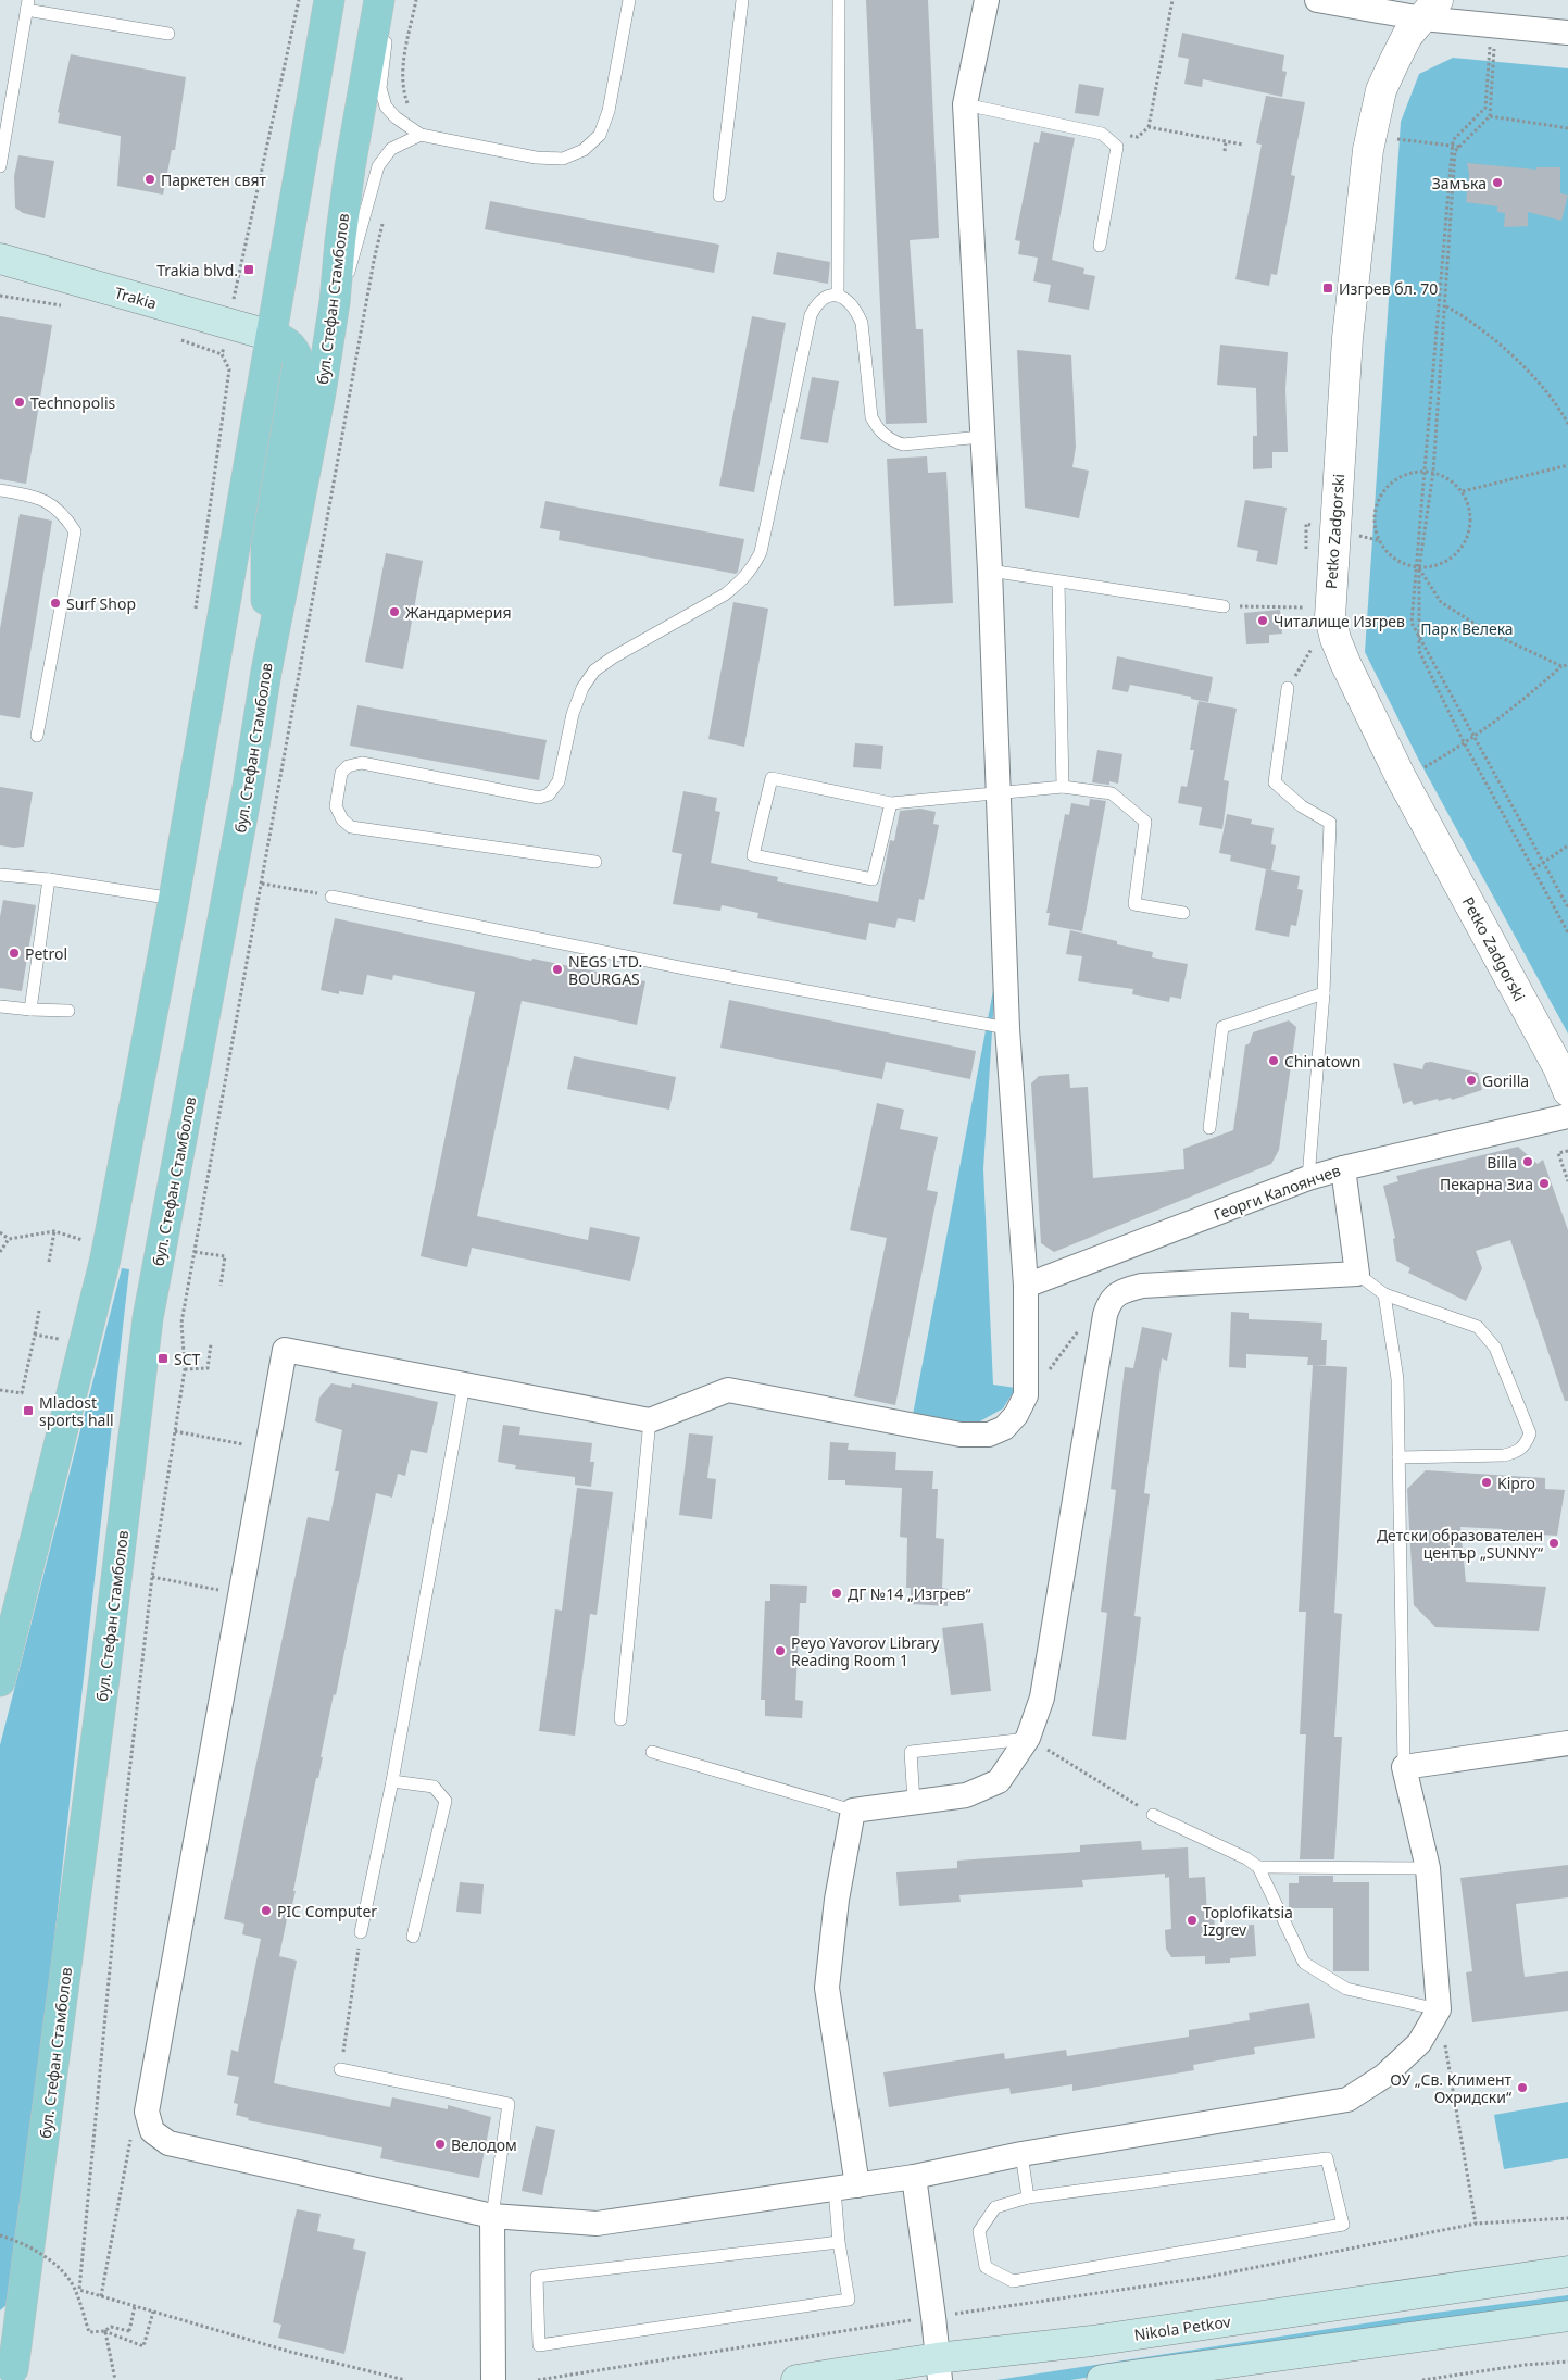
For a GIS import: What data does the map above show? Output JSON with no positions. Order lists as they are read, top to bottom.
{
  "streets": {
    "main road": ["Trakia", "бул. Стефан Стамболов", "Nikola Petkov"],
    "street": ["Petko Zadgorski", "Георги Калоянчев"]
  },
  "parks": ["Парк Велека"],
  "places": {
    "other": [
      "Паркетен свят",
      "Замъка",
      "Technopolis",
      "Surf Shop",
      "Жандармерия",
      "Читалище Изгрев",
      "Petrol",
      "NEGS LTD. BOURGAS",
      "Chinatown",
      "Gorilla",
      "Billa",
      "Пекарна Зиа",
      "Kipro",
      "Детски образователен център „SUNNY“",
      "ДГ №14 „Изгрев“",
      "Peyo Yavorov Library Reading Room 1",
      "PIC Computer",
      "Toplofikatsia Izgrev",
      "ОУ „Св. Климент Охридски“",
      "Велодом"
    ],
    "transit": [
      "Trakia blvd.",
      "Изгрев бл. 70",
      "SCT",
      "Mladost sports hall"
    ]
  }
}
